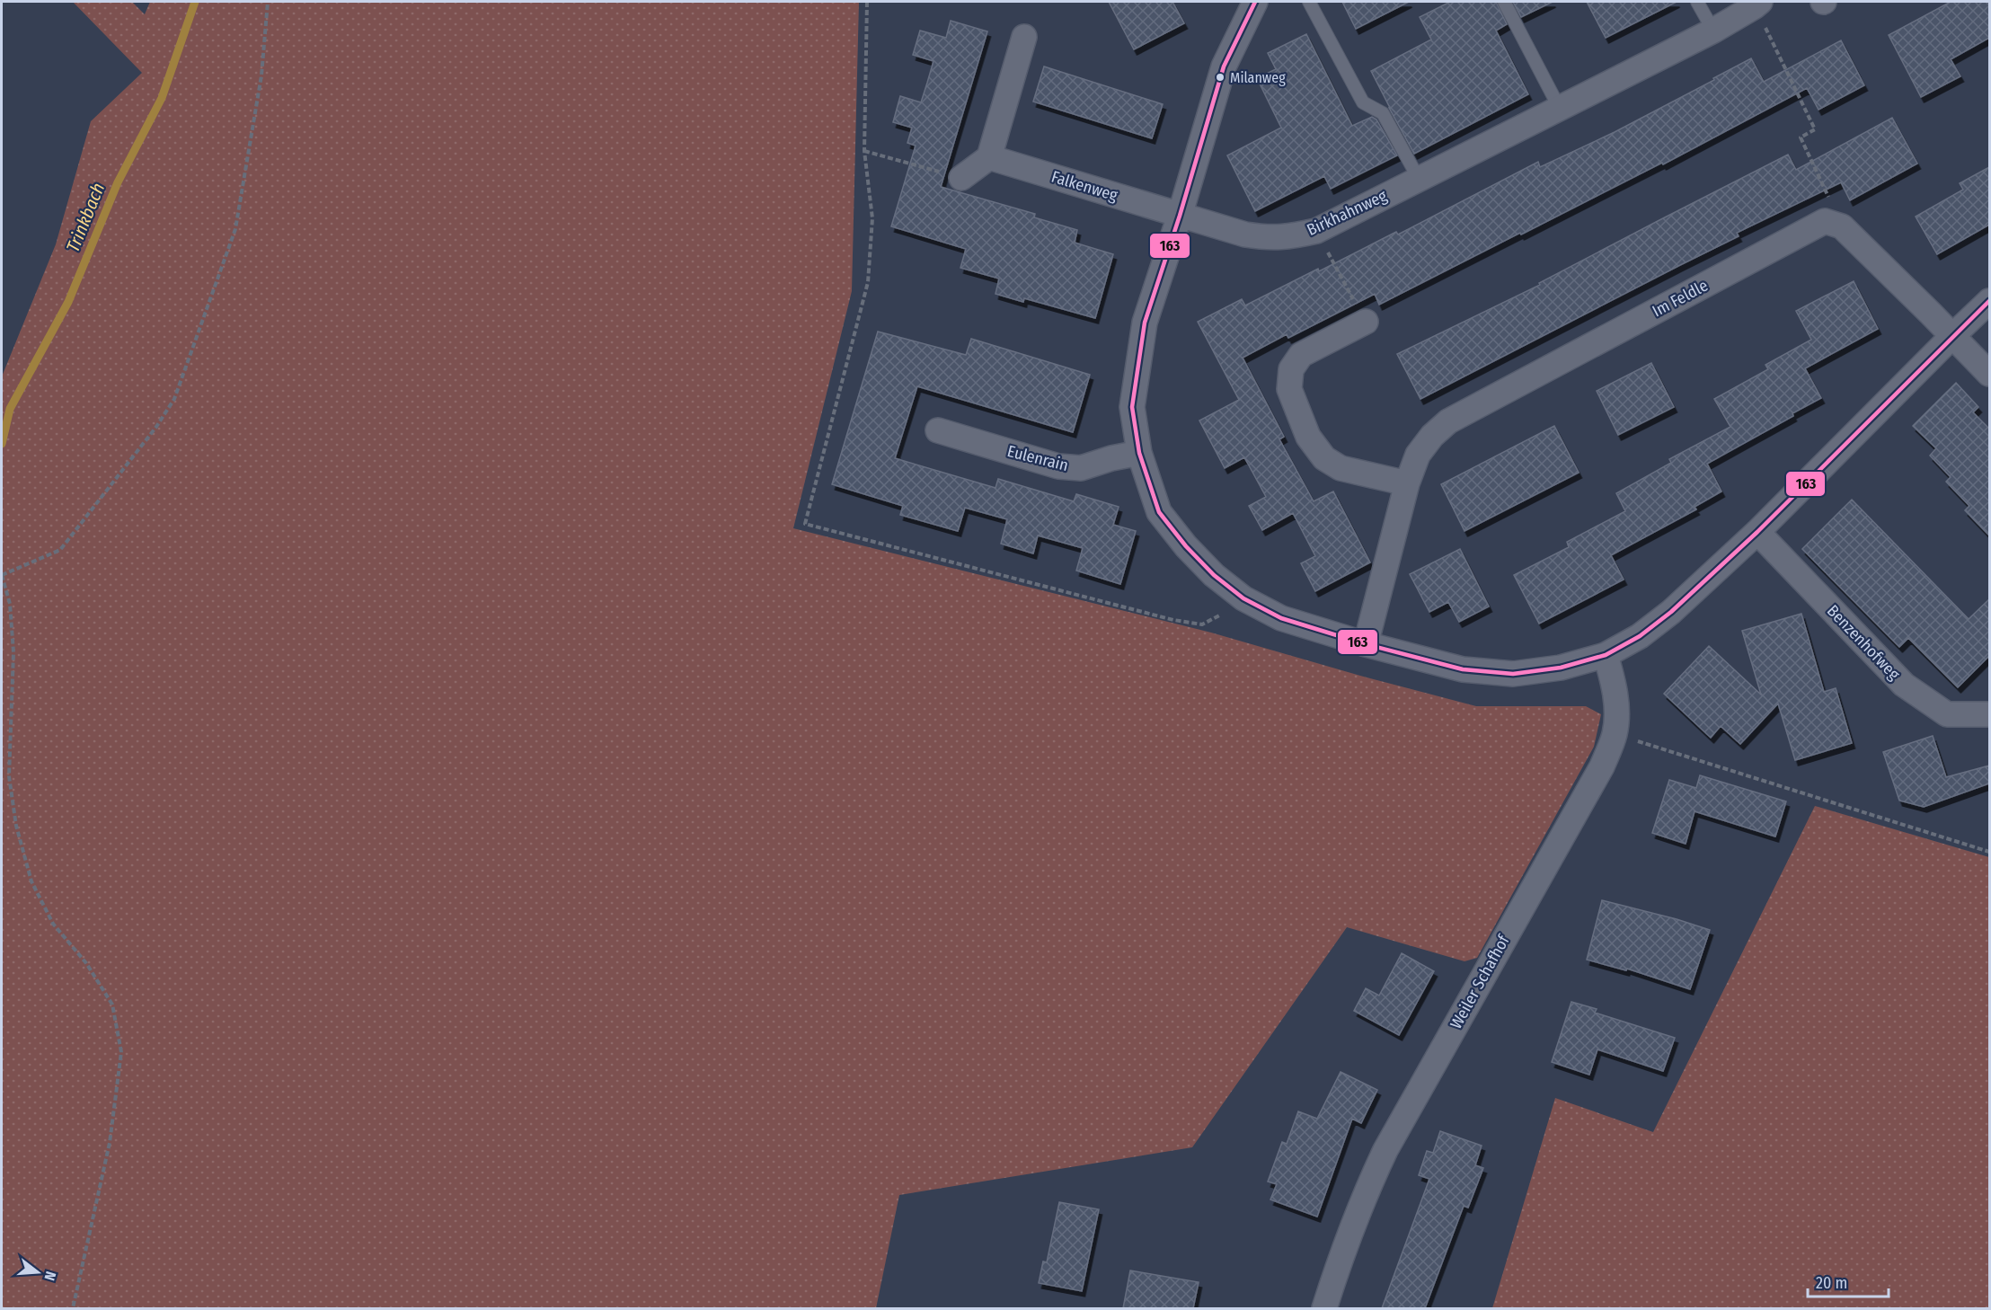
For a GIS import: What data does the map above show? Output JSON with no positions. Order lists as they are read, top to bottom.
{
  "streets": {
    "street": [
      "Falkenweg",
      "Birkhahnweg",
      "Im Feldle",
      "Eulenrain",
      "Benzenhofweg",
      "Weiler Schafhof"
    ]
  },
  "crossings": [
    ["Falkenweg", "Birkhahnweg"]
  ],
  "water": ["Trinkbach"],
  "places": ["Milanweg"],
  "lines": ["transit line 163"],
  "scale_bar": "20 m",
  "north": "right"
}
